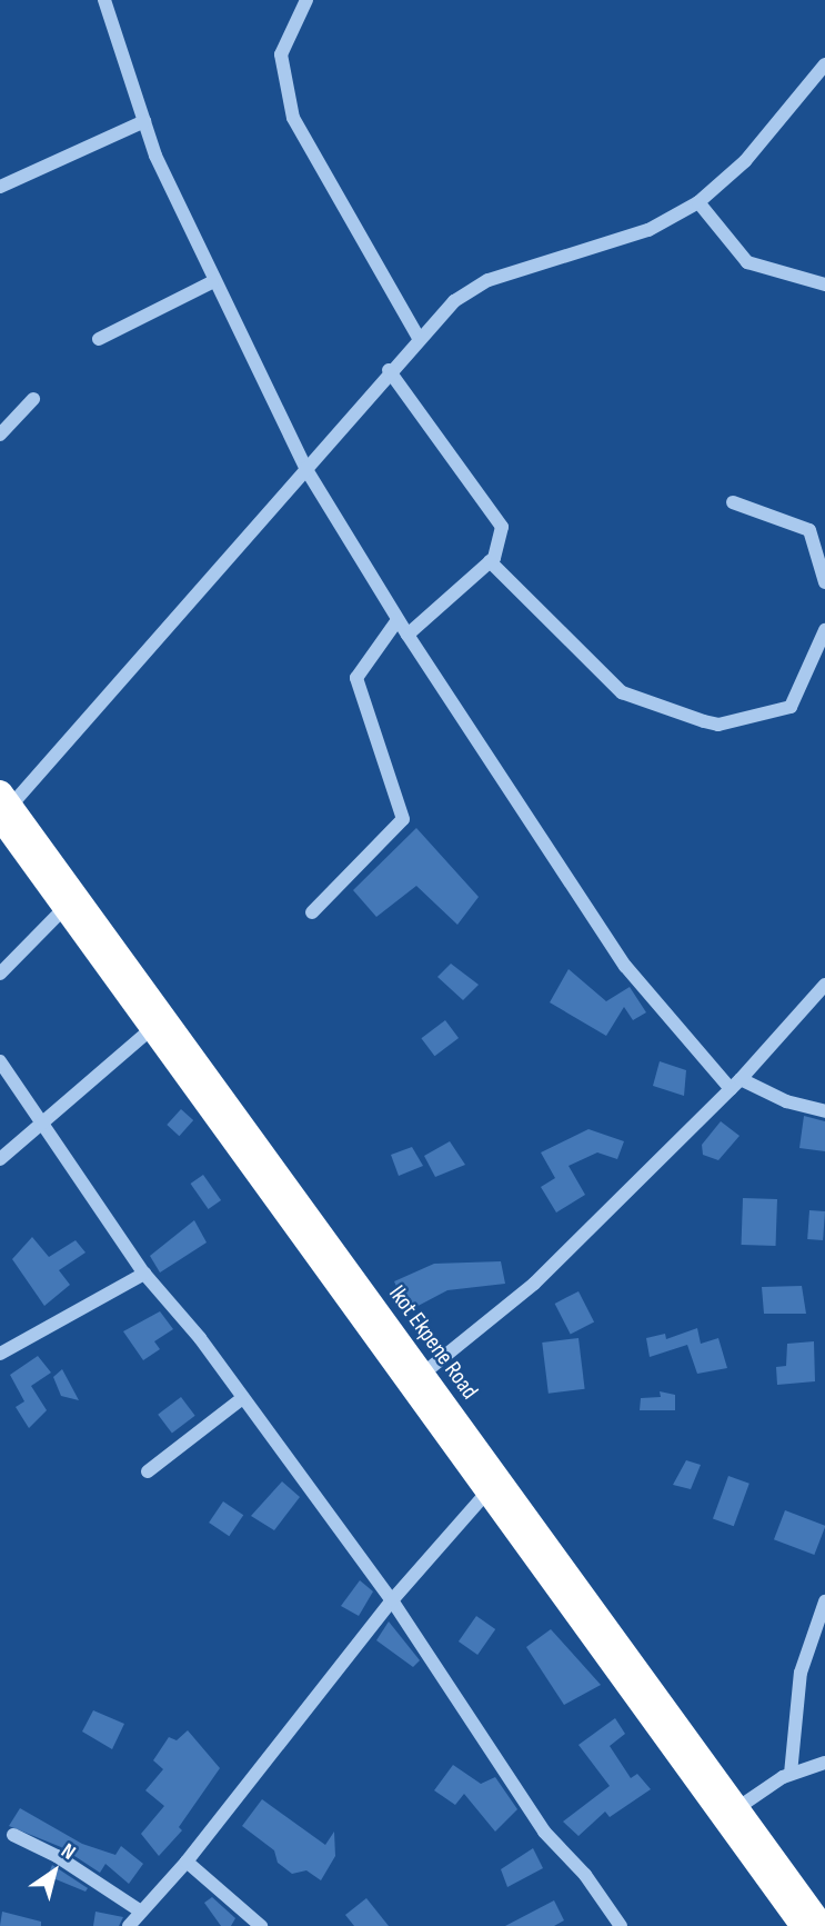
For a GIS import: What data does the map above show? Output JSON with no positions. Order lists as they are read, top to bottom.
{
  "streets": {
    "highway": ["Ikot Ekpene Road"]
  },
  "north": "top right"
}
